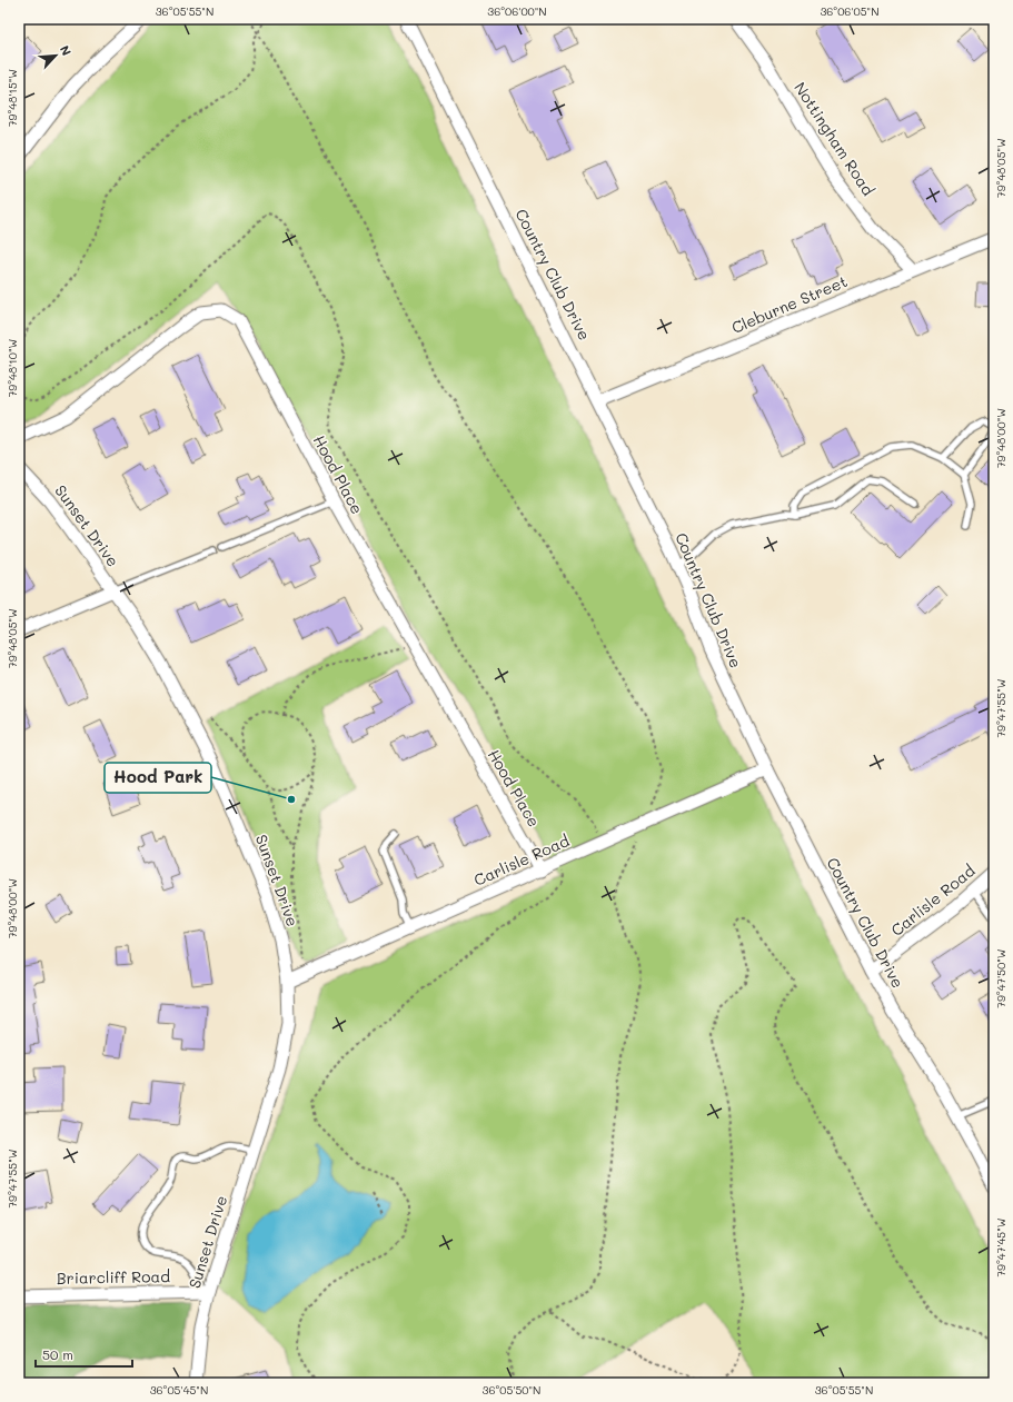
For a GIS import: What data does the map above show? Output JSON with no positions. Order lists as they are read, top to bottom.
{
  "streets": {
    "street": [
      "Nottingham Road",
      "Country Club Drive",
      "Cleburne Street",
      "Hood Place",
      "Sunset Drive",
      "Carlisle Road",
      "Briarcliff Road"
    ]
  },
  "crossings": [
    ["Nottingham Road", "Cleburne Street"],
    ["Country Club Drive", "Cleburne Street"],
    ["Country Club Drive", "Carlisle Road"],
    ["Hood Place", "Carlisle Road"],
    ["Sunset Drive", "Carlisle Road"],
    ["Sunset Drive", "Briarcliff Road"]
  ],
  "places": ["Hood Park"],
  "scale_bar": "50 m",
  "north": "top right",
  "coordinates": [
    "36°05'55\"N",
    "36°06'00\"N",
    "36°06'05\"N",
    "79°48'15\"W",
    "79°48'05\"W",
    "79°48'10\"W",
    "79°48'00\"W",
    "79°47'55\"W",
    "79°47'50\"W",
    "79°47'45\"W",
    "36°05'45\"N",
    "36°05'50\"N"
  ]
}
